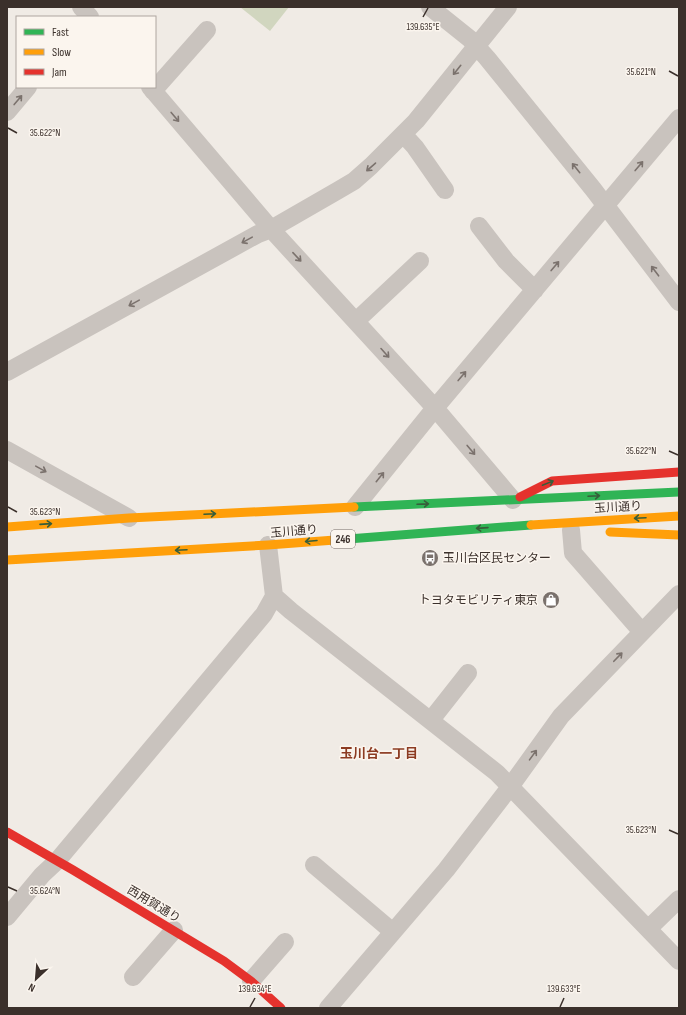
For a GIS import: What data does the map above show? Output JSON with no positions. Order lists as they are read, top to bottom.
{
  "streets": {
    "main road": ["玉川通り", "246", "西用賀通り"]
  },
  "crossings": [
    ["玉川通り", "246"]
  ],
  "districts": ["玉川台一丁目"],
  "places": {
    "bus stop": ["玉川台区民センター"],
    "shop": ["トヨタモビリティ東京"]
  },
  "legend": ["Fast", "Slow", "Jam"],
  "north": "bottom left",
  "coordinates": [
    "139.635°E",
    "35.621°N",
    "35.622°N",
    "35.623°N",
    "35.624°N",
    "139.634°E",
    "139.633°E"
  ]
}
